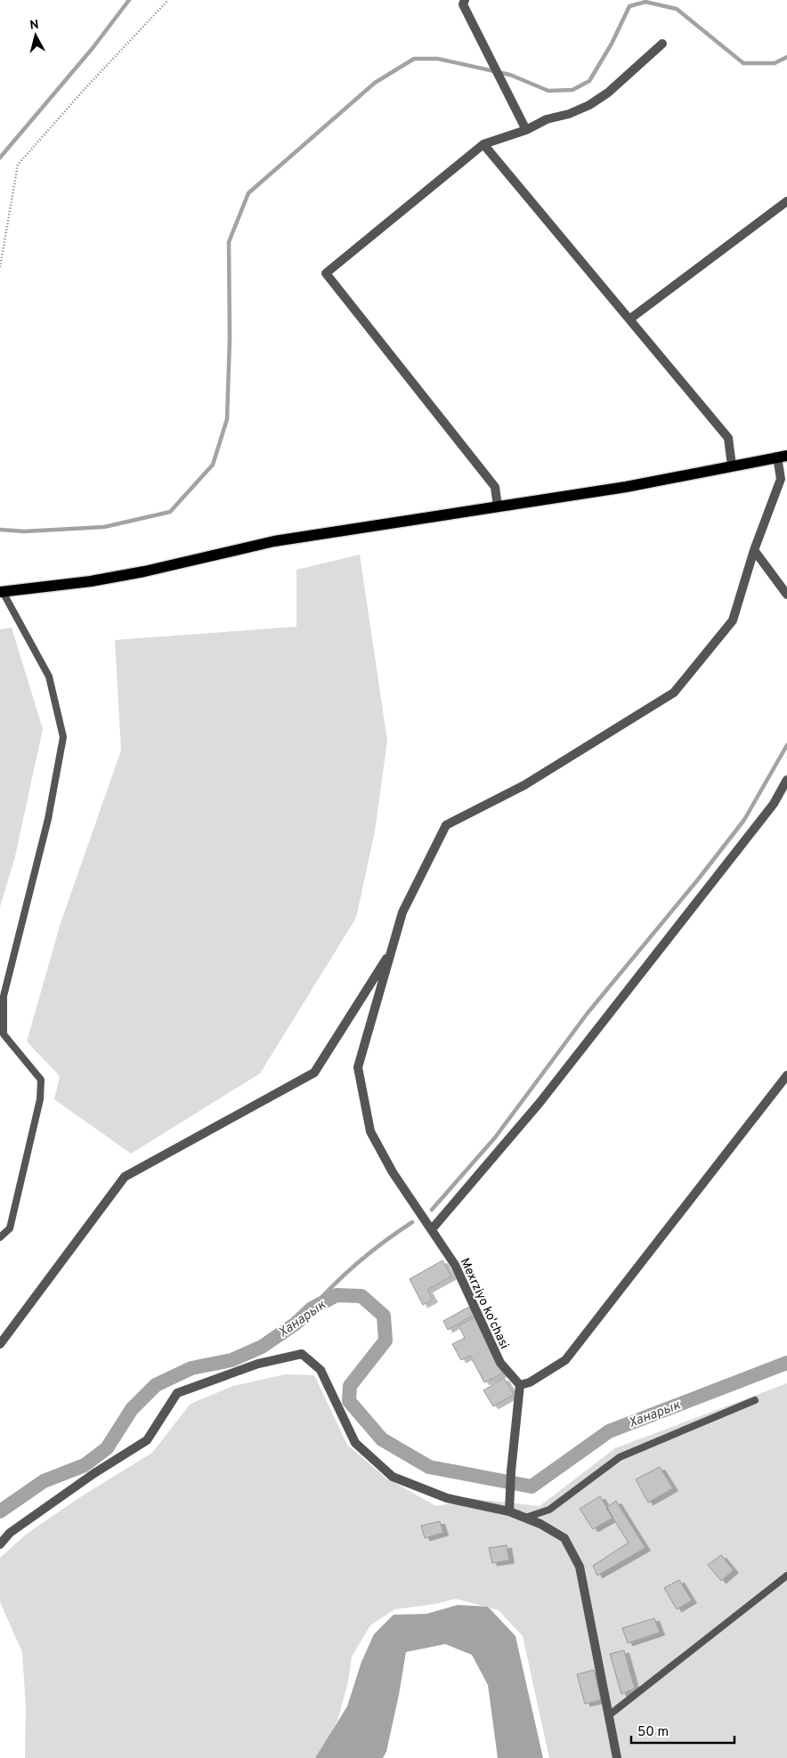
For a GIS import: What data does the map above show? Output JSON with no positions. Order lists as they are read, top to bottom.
{
  "streets": {
    "street": ["Mexrziyo ko'chasi"]
  },
  "water": ["Ханарык"],
  "scale_bar": "50 m",
  "north": "top"
}
